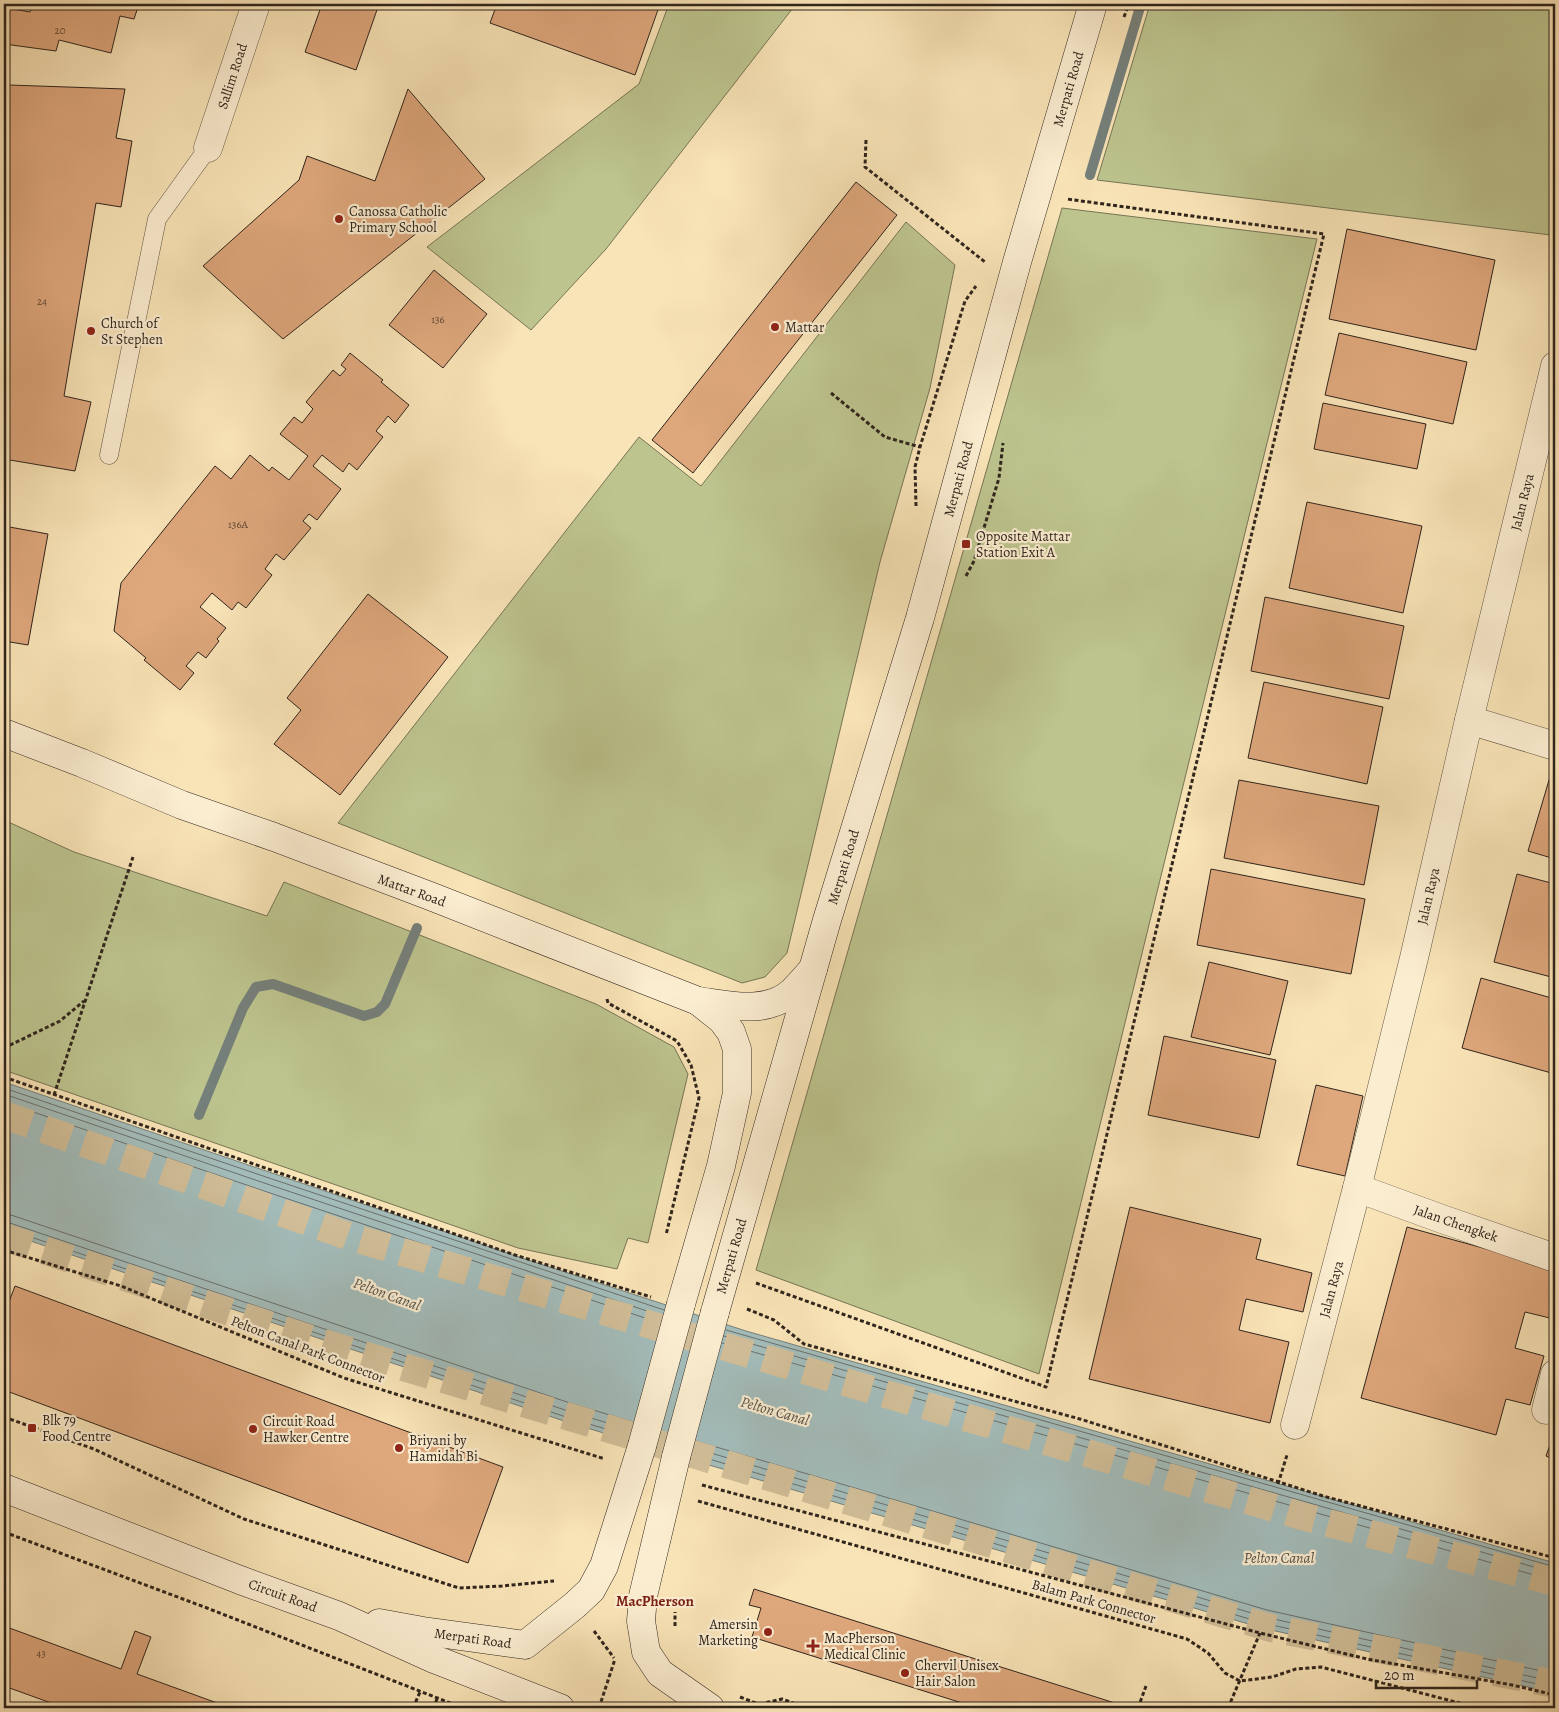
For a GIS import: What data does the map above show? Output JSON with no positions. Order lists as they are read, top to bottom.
{
  "streets": {
    "street": [
      "Sallim Road",
      "Merpati Road",
      "Jalan Raya",
      "Mattar Road",
      "Jalan Chengkek",
      "Circuit Road"
    ],
    "path": ["Pelton Canal Park Connector", "Balam Park Connector"]
  },
  "crossings": [
    ["Merpati Road", "Mattar Road"],
    ["Merpati Road", "Circuit Road"],
    ["Jalan Raya", "Jalan Chengkek"]
  ],
  "districts": ["MacPherson"],
  "water": ["Pelton Canal"],
  "places": {
    "other": [
      "Canossa Catholic Primary School",
      "Mattar",
      "Church of St Stephen",
      "Circuit Road Hawker Centre",
      "Briyani by Hamidah Bi",
      "Amersin Marketing",
      "Chervil Unisex Hair Salon"
    ],
    "transit": ["Opposite Mattar Station Exit A", "Blk 79 Food Centre"],
    "health": ["MacPherson Medical Clinic"]
  },
  "house_numbers": [
    "20",
    "24",
    "136",
    "136A",
    "43"
  ],
  "scale_bar": "20 m"
}
